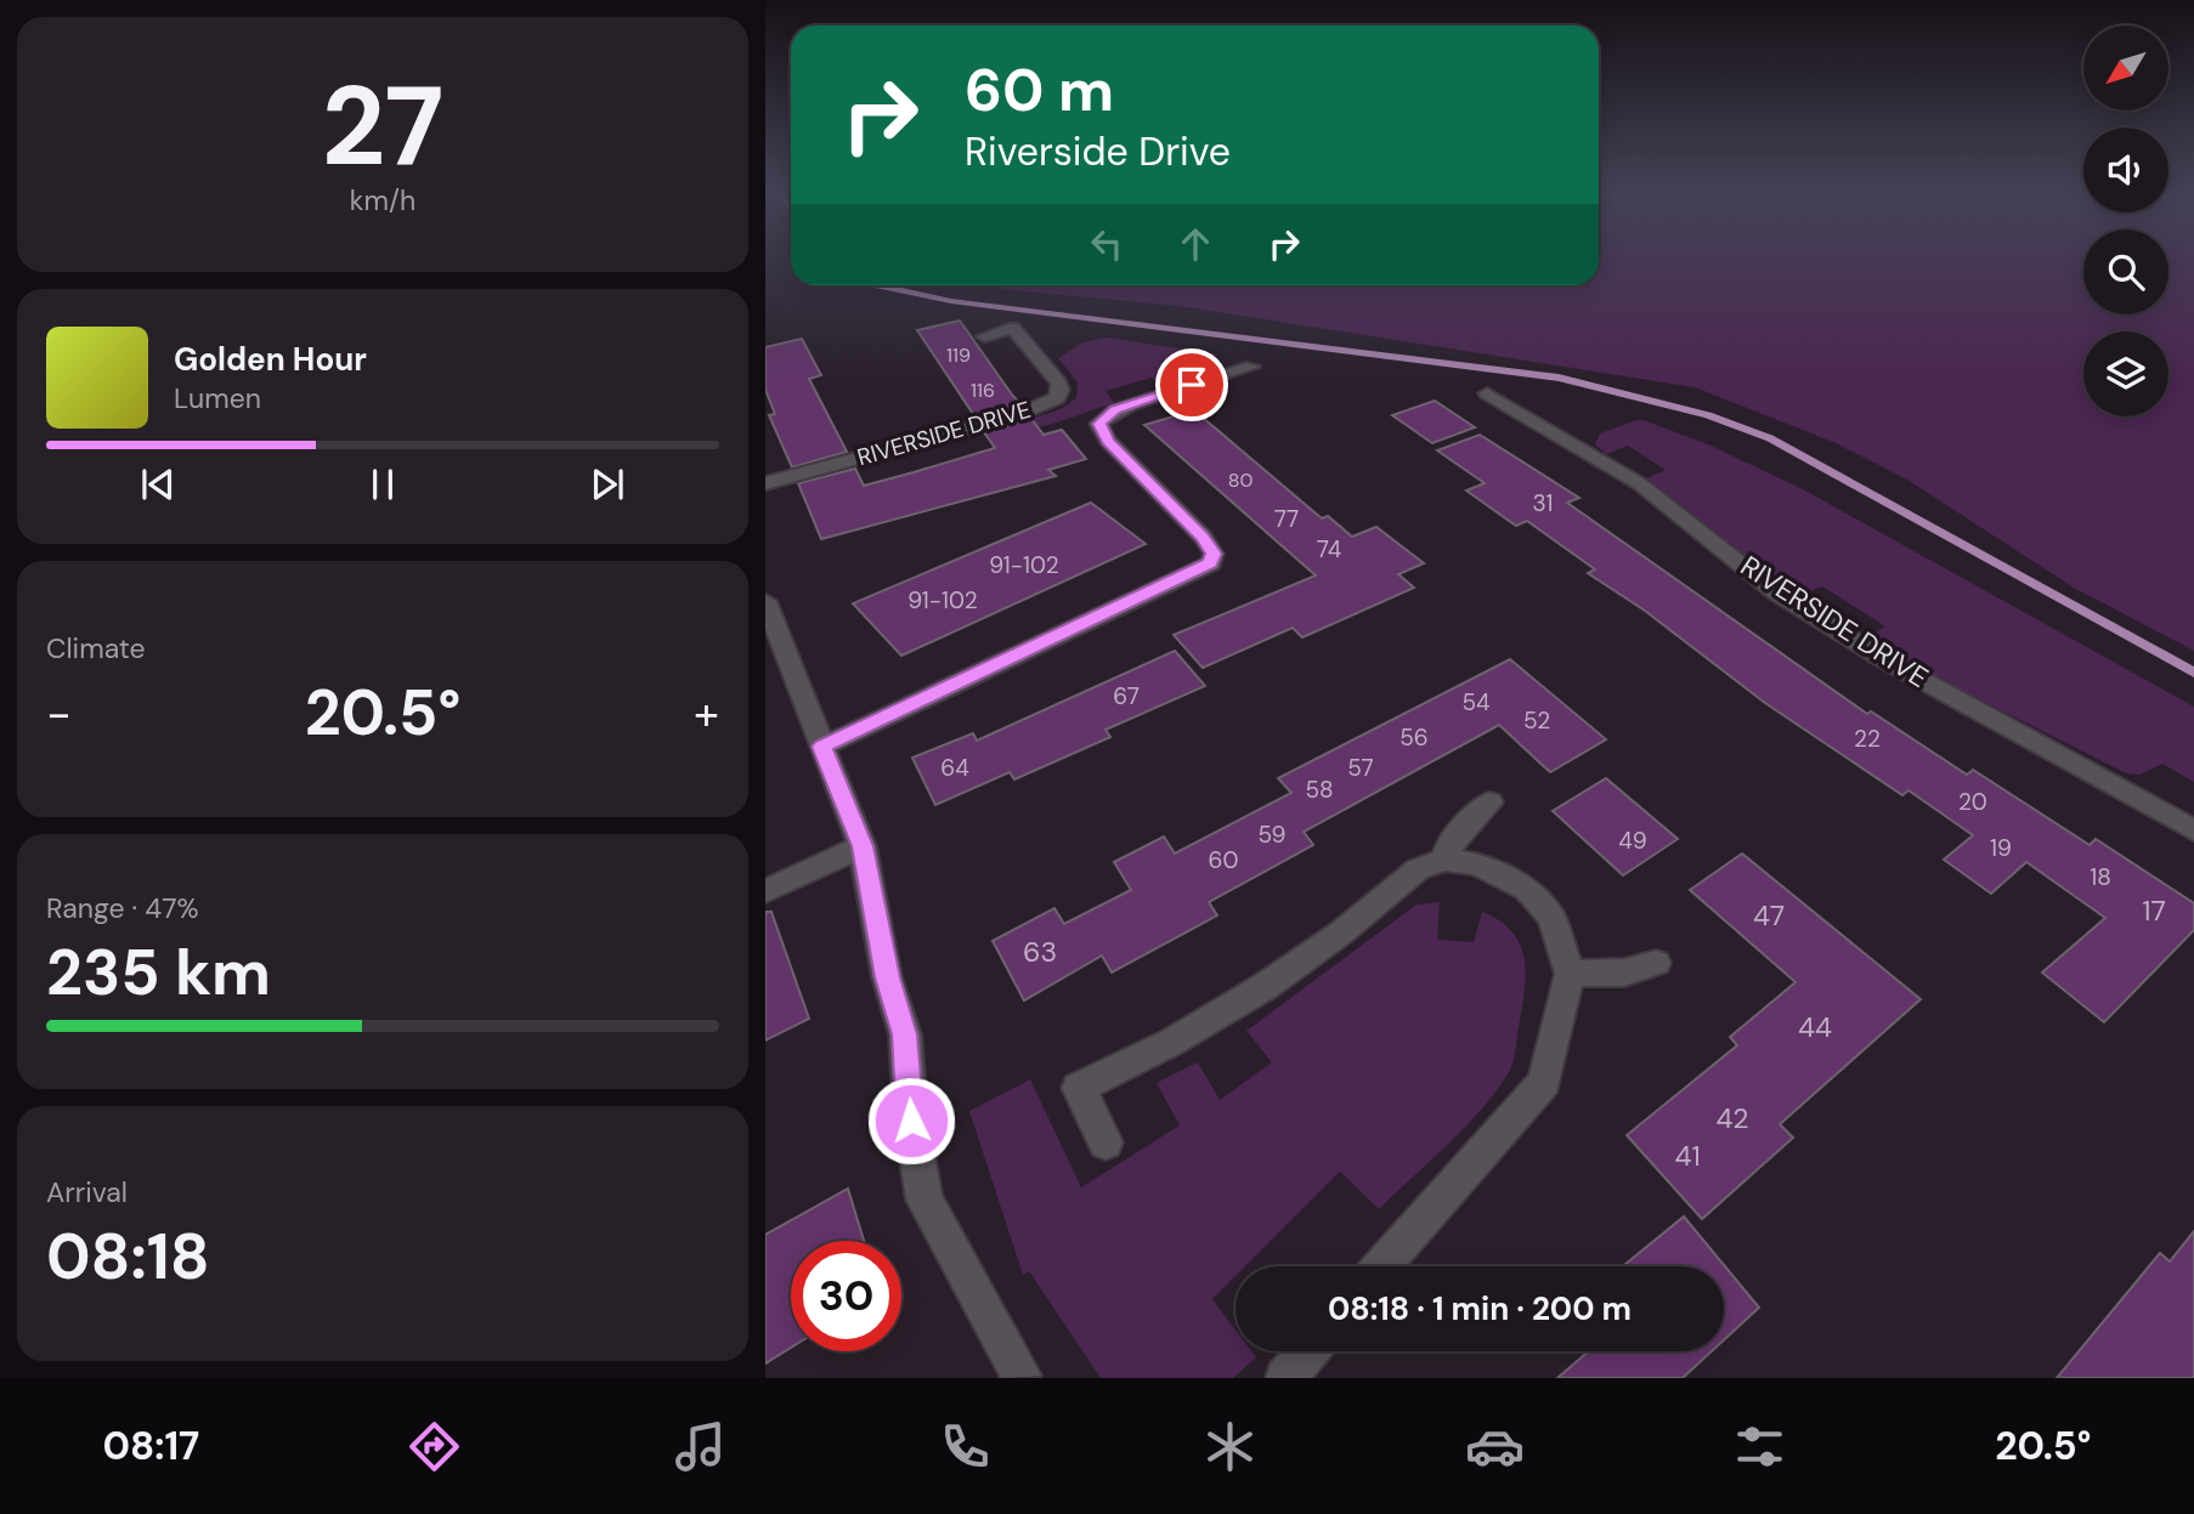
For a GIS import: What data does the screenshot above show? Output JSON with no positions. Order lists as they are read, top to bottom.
{
  "streets": {
    "street": ["RIVERSIDE DRIVE"]
  },
  "house_numbers": [
    "119",
    "116",
    "80",
    "31",
    "77",
    "74",
    "91-102",
    "91-102",
    "67",
    "54",
    "52",
    "56",
    "22",
    "64",
    "57",
    "58",
    "20",
    "59",
    "49",
    "19",
    "60",
    "18",
    "17",
    "47",
    "63",
    "44",
    "42",
    "41"
  ],
  "north": "bottom left",
  "page": {
    "tile": [
      ["27", "km/h"],
      "Climate",
      ["Range · 47%", "235 km"],
      ["Arrival", "08:18"]
    ],
    "turn": ["60 m", "Riverside Drive"],
    "song": ["Golden Hour", "Lumen"],
    "heat": ["−", "20.5°", "+"],
    "limit": "30",
    "trip": "08:18 · 1 min · 200 m",
    "tabs": ["08:17", "20.5°"]
  }
}
